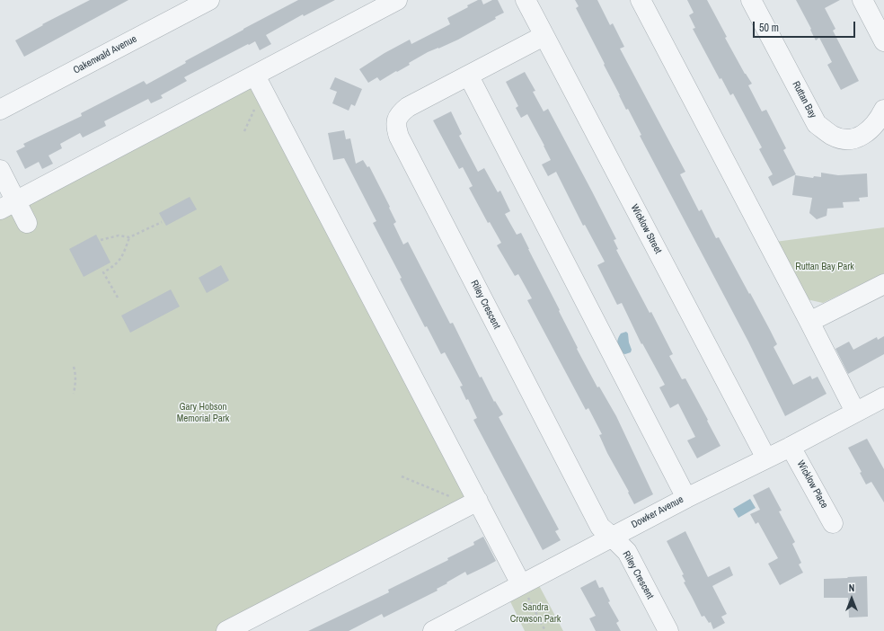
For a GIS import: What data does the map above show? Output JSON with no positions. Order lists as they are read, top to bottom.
{
  "streets": {
    "street": [
      "Oakenwald Avenue",
      "Ruttan Bay",
      "Wicklow Street",
      "Riley Crescent",
      "Wicklow Place",
      "Dowker Avenue"
    ]
  },
  "crossings": [
    ["Wicklow Street", "Riley Crescent"],
    ["Wicklow Street", "Dowker Avenue"],
    ["Riley Crescent", "Dowker Avenue"],
    ["Wicklow Place", "Dowker Avenue"]
  ],
  "parks": ["Ruttan Bay Park", "Gary Hobson Memorial Park", "Sandra Crowson Park"],
  "scale_bar": "50 m",
  "north": "top"
}
